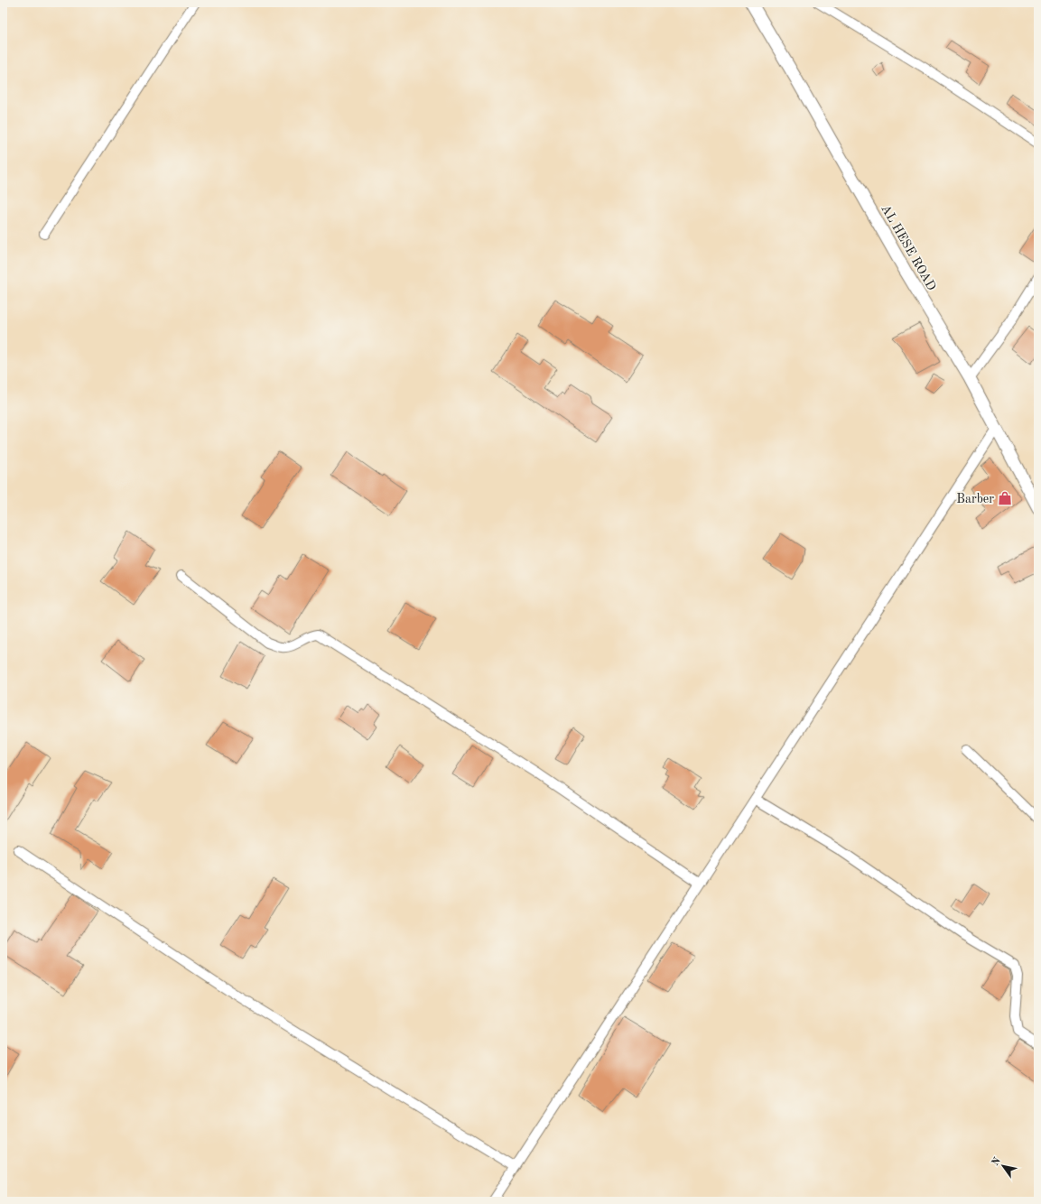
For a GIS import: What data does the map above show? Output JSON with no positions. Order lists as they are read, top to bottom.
{
  "streets": {
    "street": ["AL HESE ROAD"]
  },
  "places": {
    "shop": ["Barber"]
  },
  "north": "top left"
}
